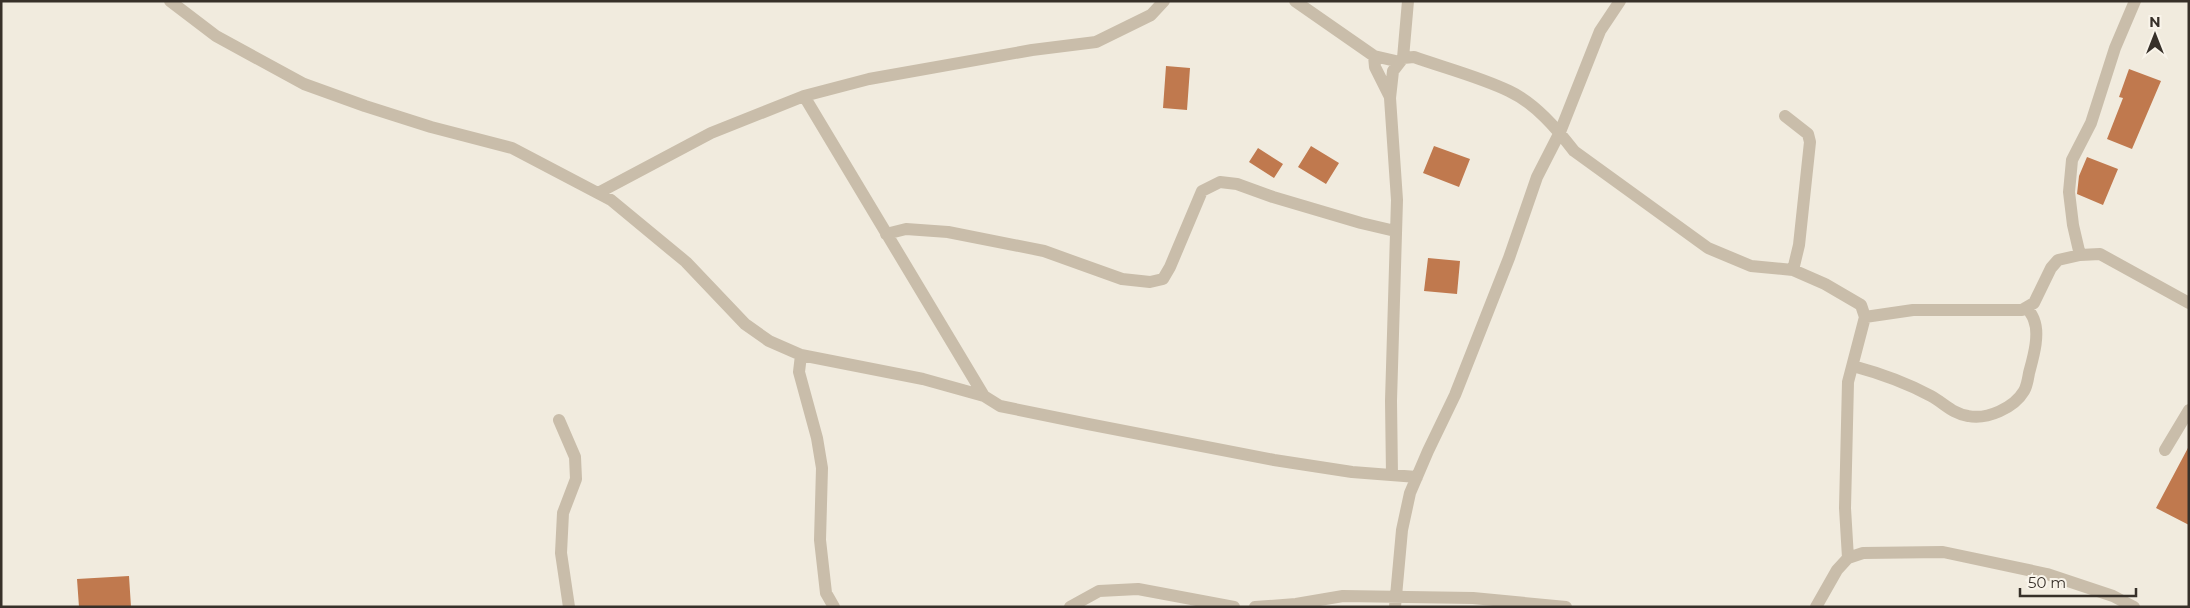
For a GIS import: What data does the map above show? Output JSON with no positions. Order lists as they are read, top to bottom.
{
  "scale_bar": "50 m",
  "north": "top"
}
